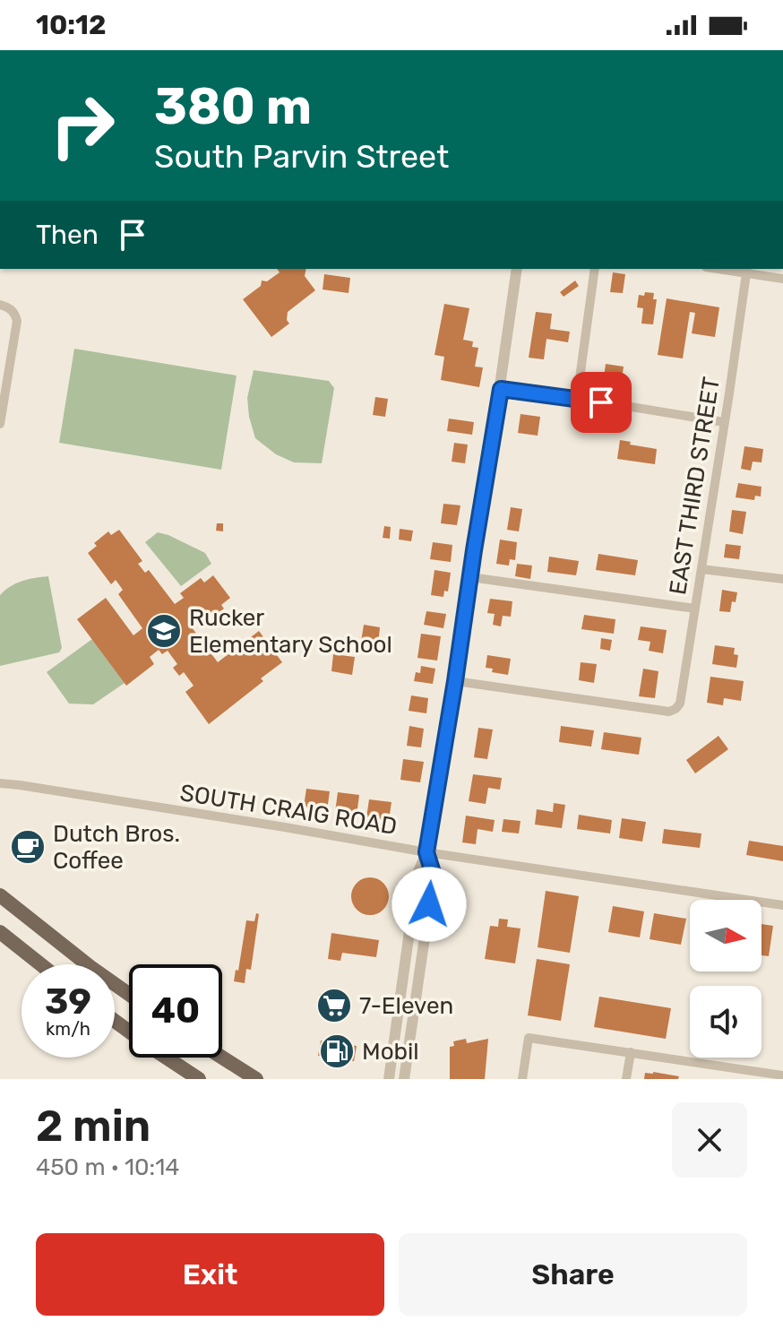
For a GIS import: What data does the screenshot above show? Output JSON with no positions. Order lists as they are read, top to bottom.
{
  "streets": {
    "street": ["EAST THIRD STREET", "SOUTH CRAIG ROAD"]
  },
  "places": {
    "school or university": ["Rucker Elementary School"],
    "cafe": ["Dutch Bros. Coffee"],
    "supermarket": ["7-Eleven"],
    "fuel station": ["Mobil"]
  },
  "north": "right",
  "page": {
    "status": "10:12",
    "turn": ["380 m", "South Parvin Street"],
    "then": "Then",
    "speed": "39 km/h",
    "limit": "40",
    "heading": ["2 min", "450 m · 10:14"],
    "buttons": ["Exit", "Share"]
  }
}
